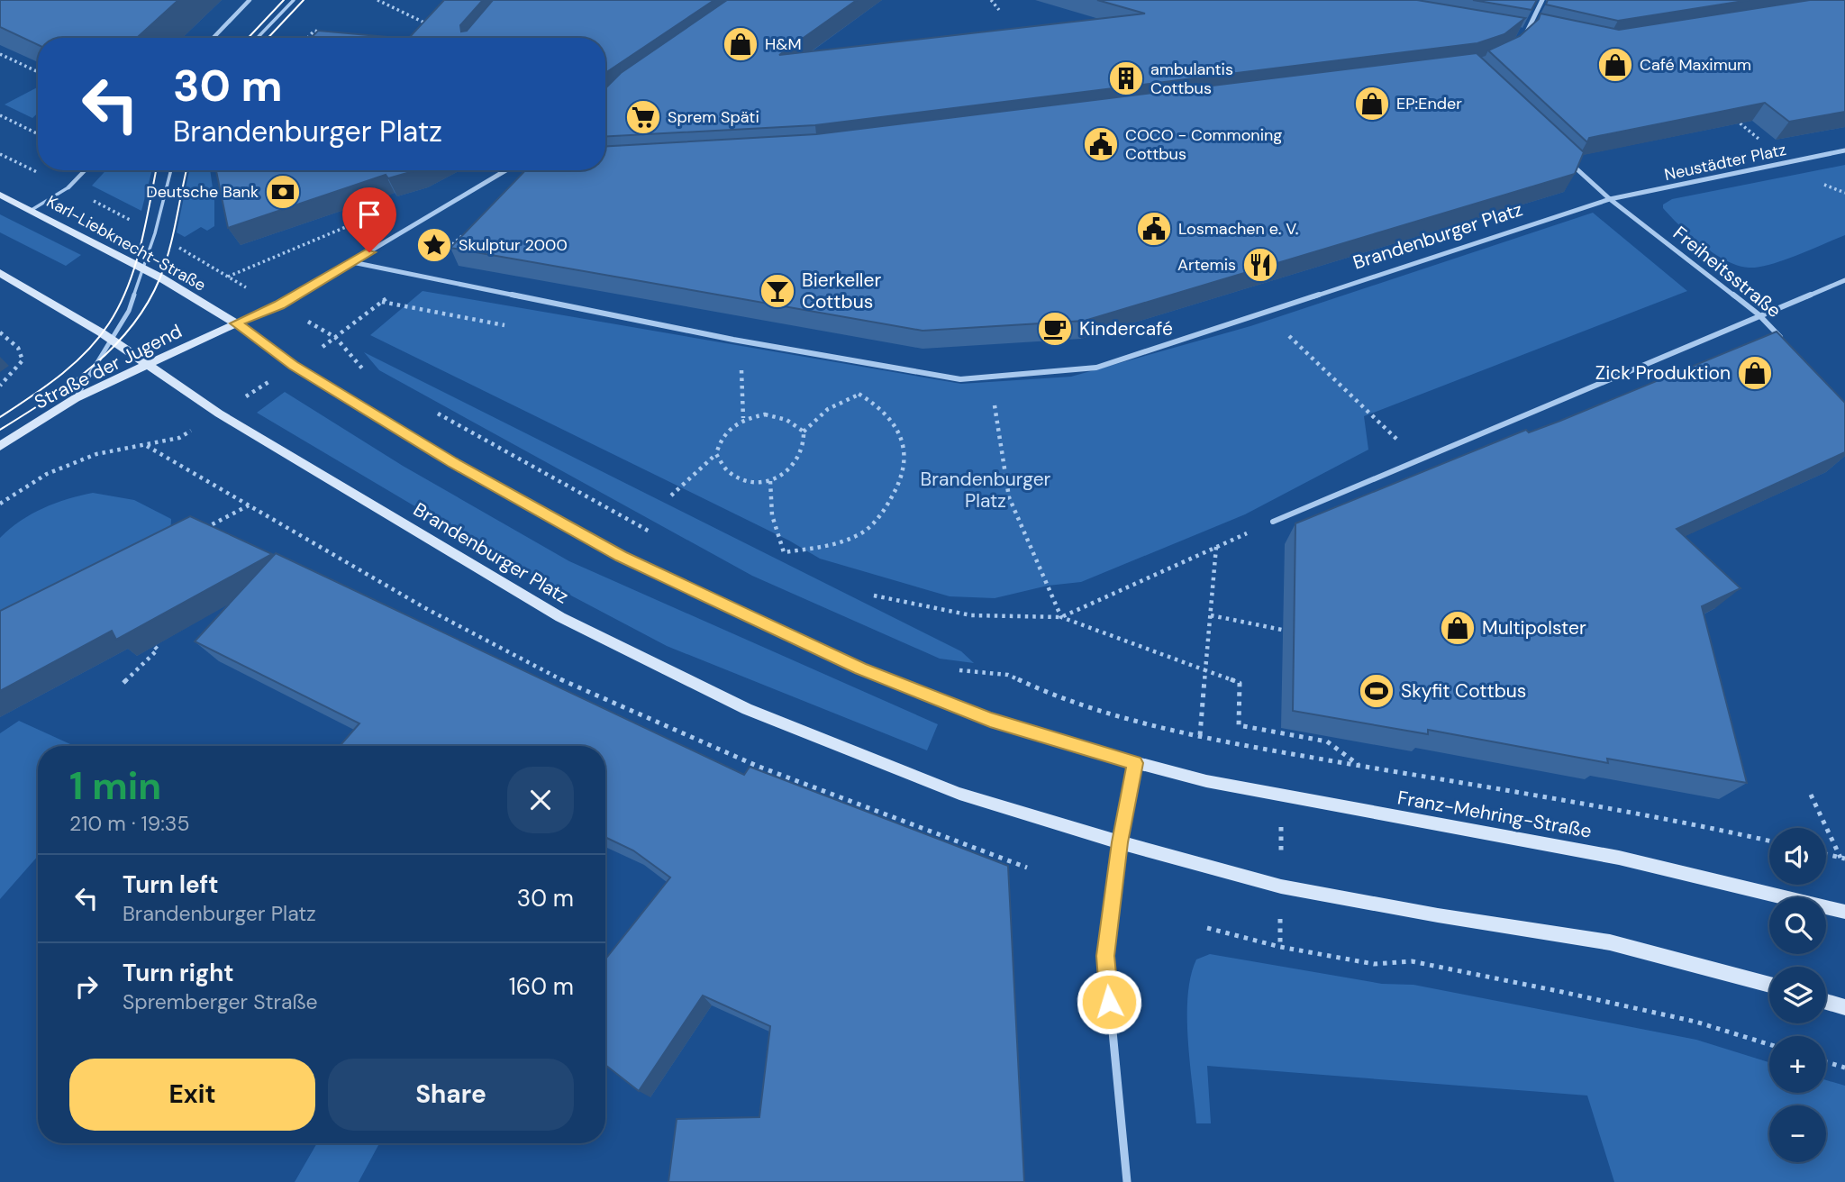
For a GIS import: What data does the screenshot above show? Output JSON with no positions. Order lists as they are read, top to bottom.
{
  "streets": {
    "main road": [
      "Brandenburger Platz",
      "Karl-Liebknecht-Straße",
      "Straße der Jugend",
      "Franz-Mehring-Straße"
    ],
    "street": ["Neustädter Platz", "Freiheitsstraße"]
  },
  "crossings": [
    ["Neustädter Platz", "Brandenburger Platz"],
    ["Neustädter Platz", "Freiheitsstraße"],
    ["Brandenburger Platz", "Freiheitsstraße"],
    ["Brandenburger Platz", "Straße der Jugend"],
    ["Karl-Liebknecht-Straße", "Straße der Jugend"]
  ],
  "parks": ["Brandenburger Platz"],
  "places": {
    "shop": [
      "H&M",
      "Café Maximum",
      "EP:Ender",
      "Zick Produktion",
      "Multipolster"
    ],
    "building": ["ambulantis Cottbus"],
    "supermarket": ["Sprem Späti"],
    "public building": ["COCO - Commoning Cottbus", "Losmachen e. V."],
    "bank": ["Deutsche Bank"],
    "place": ["Skulptur 2000"],
    "restaurant": ["Artemis"],
    "bar": ["Bierkeller Cottbus"],
    "cafe": ["Kindercafé"],
    "sports": ["Skyfit Cottbus"]
  },
  "page": {
    "turn": ["30 m", "Brandenburger Platz"],
    "heading": ["1 min", "210 m · 19:35"],
    "map_buttons": ["+", "−"],
    "list": [
      {
        "name": "Turn left",
        "note": "Brandenburger Platz",
        "value": "30 m"
      },
      {
        "name": "Turn right",
        "note": "Spremberger Straße",
        "value": "160 m"
      }
    ],
    "buttons": ["Exit", "Share"]
  }
}
